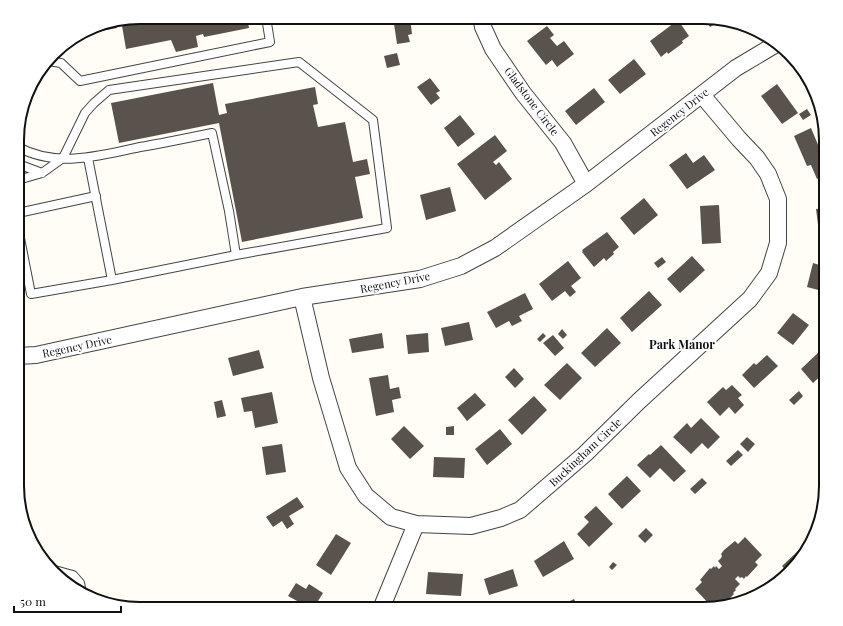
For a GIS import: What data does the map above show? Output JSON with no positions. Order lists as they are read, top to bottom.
{
  "streets": {
    "street": ["Gladstone Circle", "Regency Drive", "Buckingham Circle"]
  },
  "crossings": [
    ["Gladstone Circle", "Regency Drive"],
    ["Regency Drive", "Buckingham Circle"]
  ],
  "districts": ["Park Manor"],
  "scale_bar": "50 m"
}
